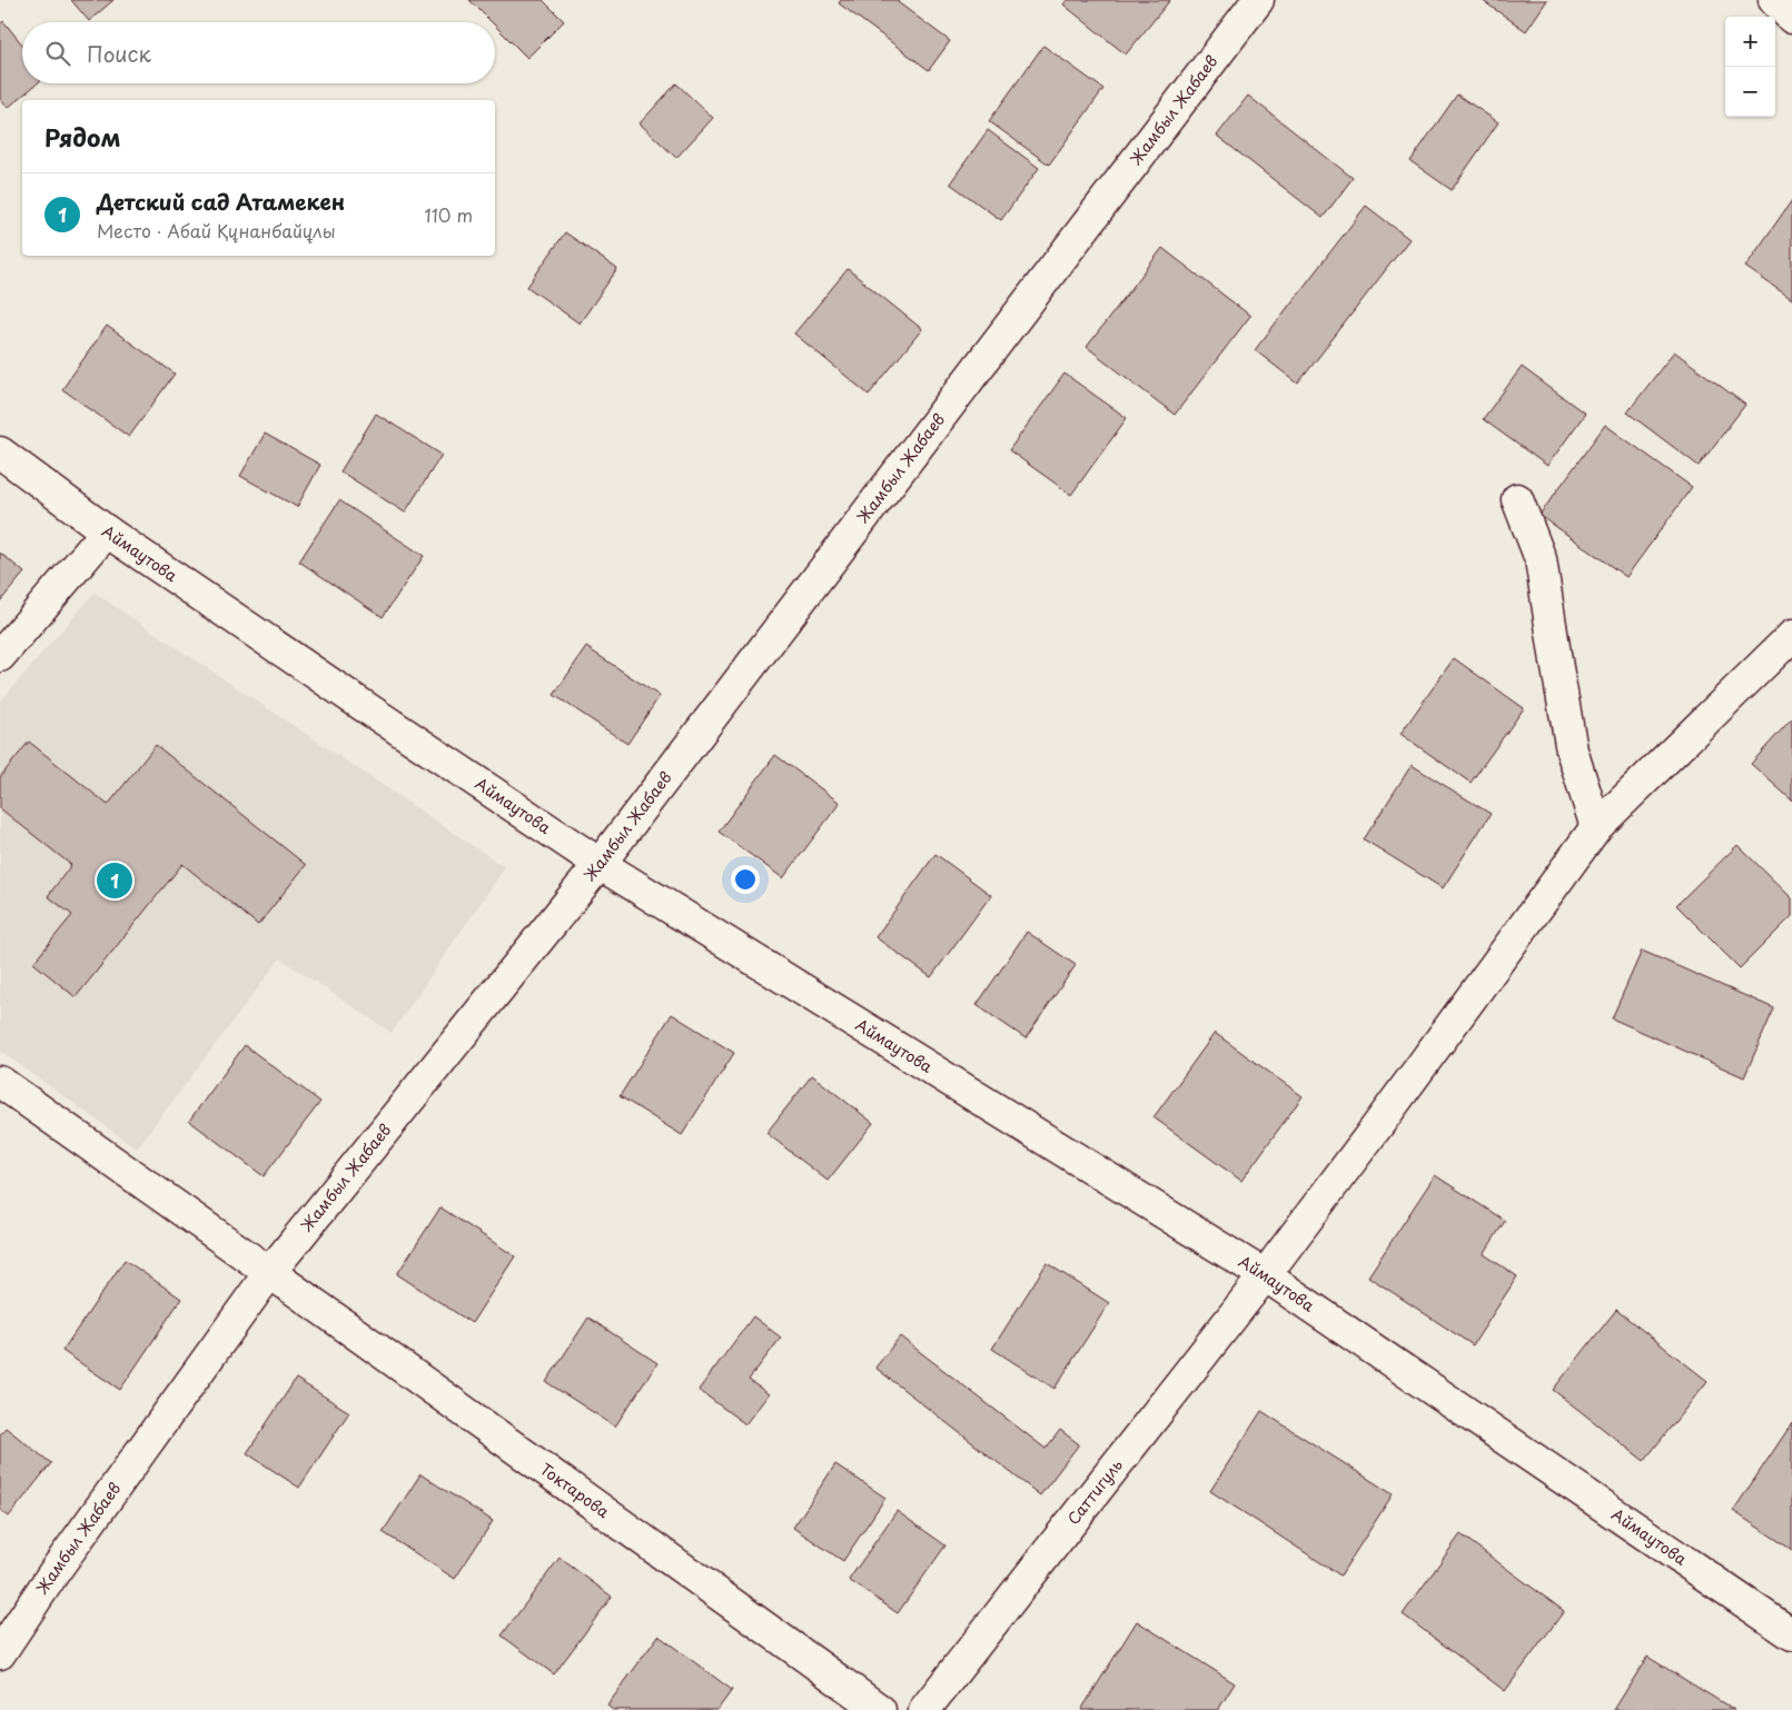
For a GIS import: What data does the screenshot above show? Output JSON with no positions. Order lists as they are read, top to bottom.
{
  "streets": {
    "street": [
      "Жамбыл Жабаев",
      "Аймаутова",
      "Токтарова",
      "Саттигуль"
    ]
  },
  "crossings": [
    ["Жамбыл Жабаев", "Аймаутова"],
    ["Жамбыл Жабаев", "Токтарова"],
    ["Аймаутова", "Саттигуль"]
  ],
  "page": {
    "map_buttons": ["+", "−"],
    "search": "Поиск",
    "heading": "Рядом",
    "list": [
      {
        "mark": "1",
        "name": "Детский сад Атамекен",
        "note": "Место · Абай Құнанбайұлы",
        "value": "110 m"
      }
    ],
    "pins": "1"
  }
}
